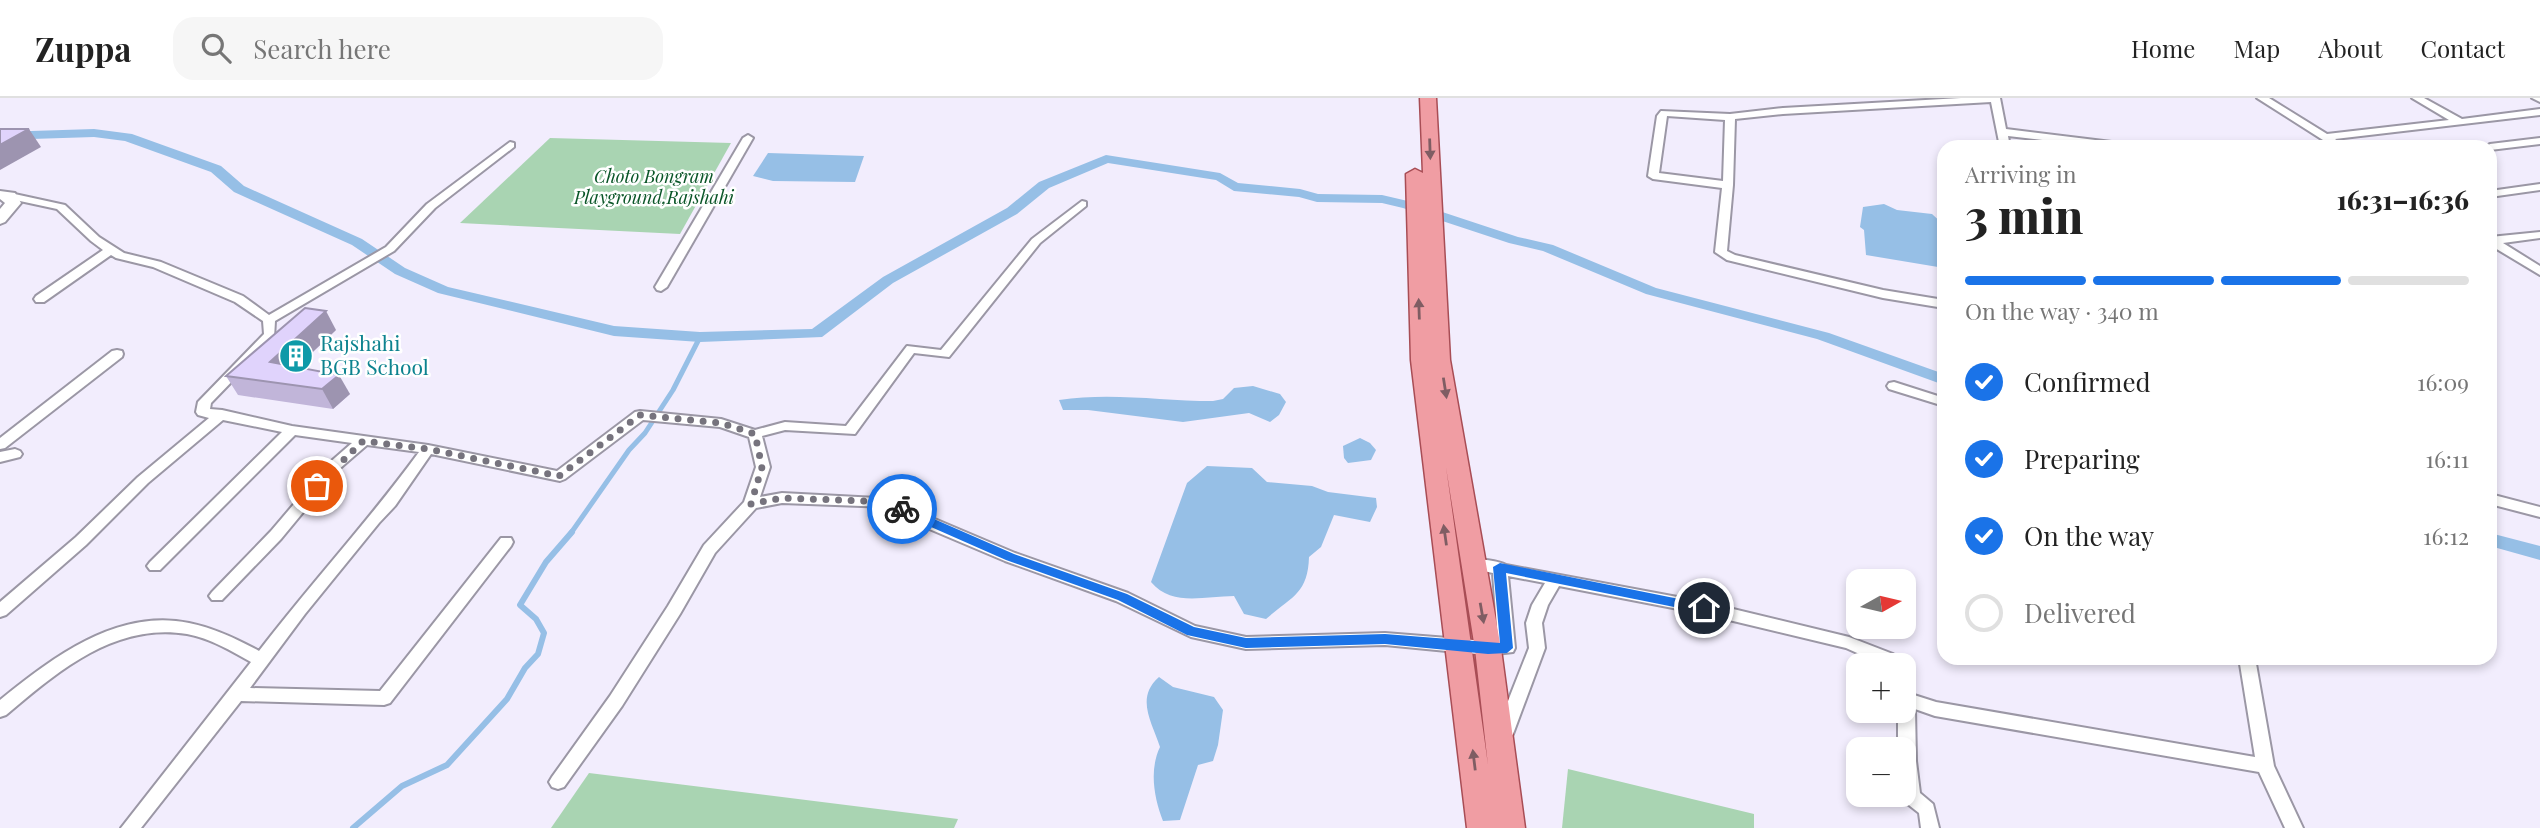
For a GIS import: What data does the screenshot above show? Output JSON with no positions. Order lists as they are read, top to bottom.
{
  "parks": ["Choto Bongram Playground,Rajshahi"],
  "places": {
    "building": ["Rajshahi BGB School"]
  },
  "north": "right",
  "page": {
    "header": "Zuppa",
    "search": "Search here",
    "nav": [
      "Home",
      "Map",
      "About",
      "Contact"
    ],
    "heading": ["3 min", "Arriving in", "16:31–16:36"],
    "bar": "On the way · 340 m",
    "list": [
      ["Confirmed", "16:09"],
      ["Preparing", "16:11"],
      ["On the way", "16:12"],
      "Delivered"
    ],
    "map_buttons": ["+", "−"]
  }
}
